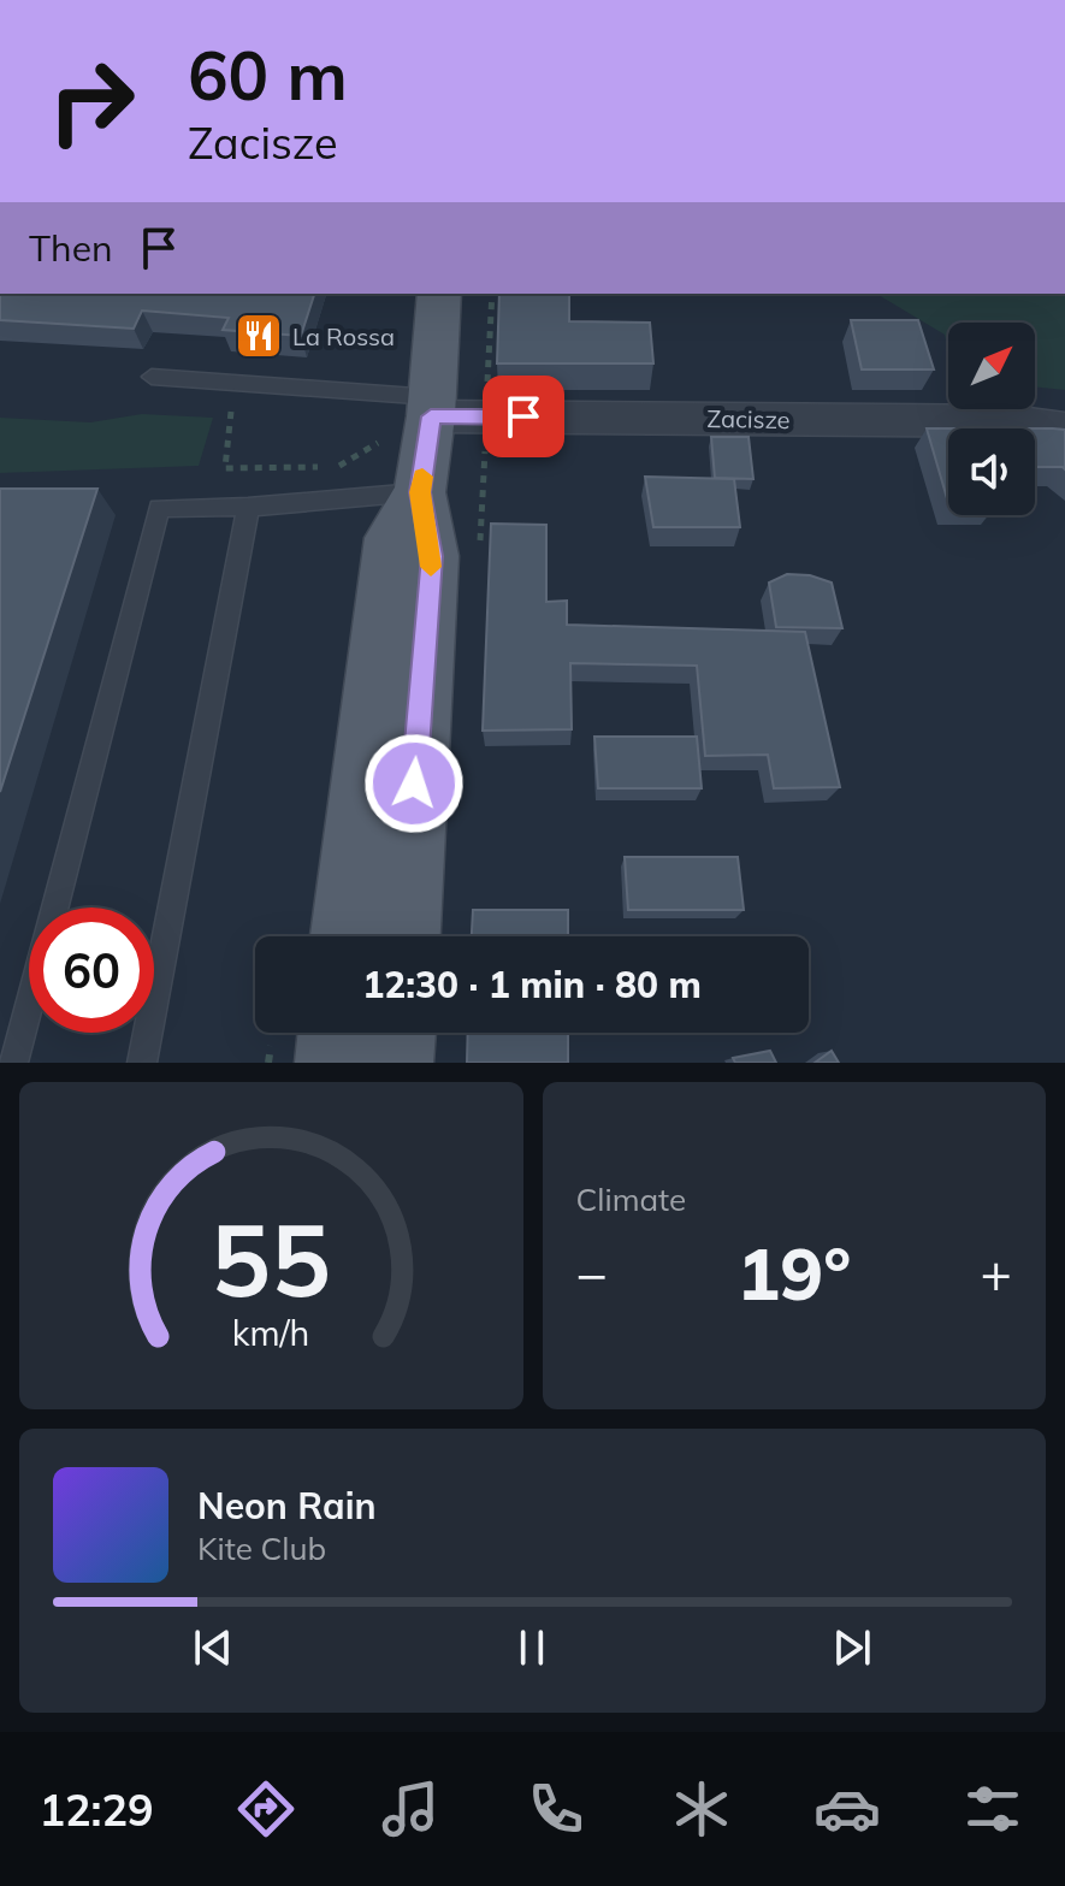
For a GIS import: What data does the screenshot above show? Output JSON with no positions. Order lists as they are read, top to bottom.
{
  "streets": {
    "street": ["Zacisze"]
  },
  "places": {
    "restaurant": ["La Rossa"]
  },
  "north": "top right",
  "page": {
    "turn": ["60 m", "Zacisze"],
    "then": "Then",
    "limit": "60",
    "trip": "12:30 · 1 min · 80 m",
    "tile": "Climate",
    "heat": ["−", "19°", "+"],
    "song": ["Neon Rain", "Kite Club"],
    "tabs": "12:29",
    "gauge": ["55", "km/h"]
  }
}
